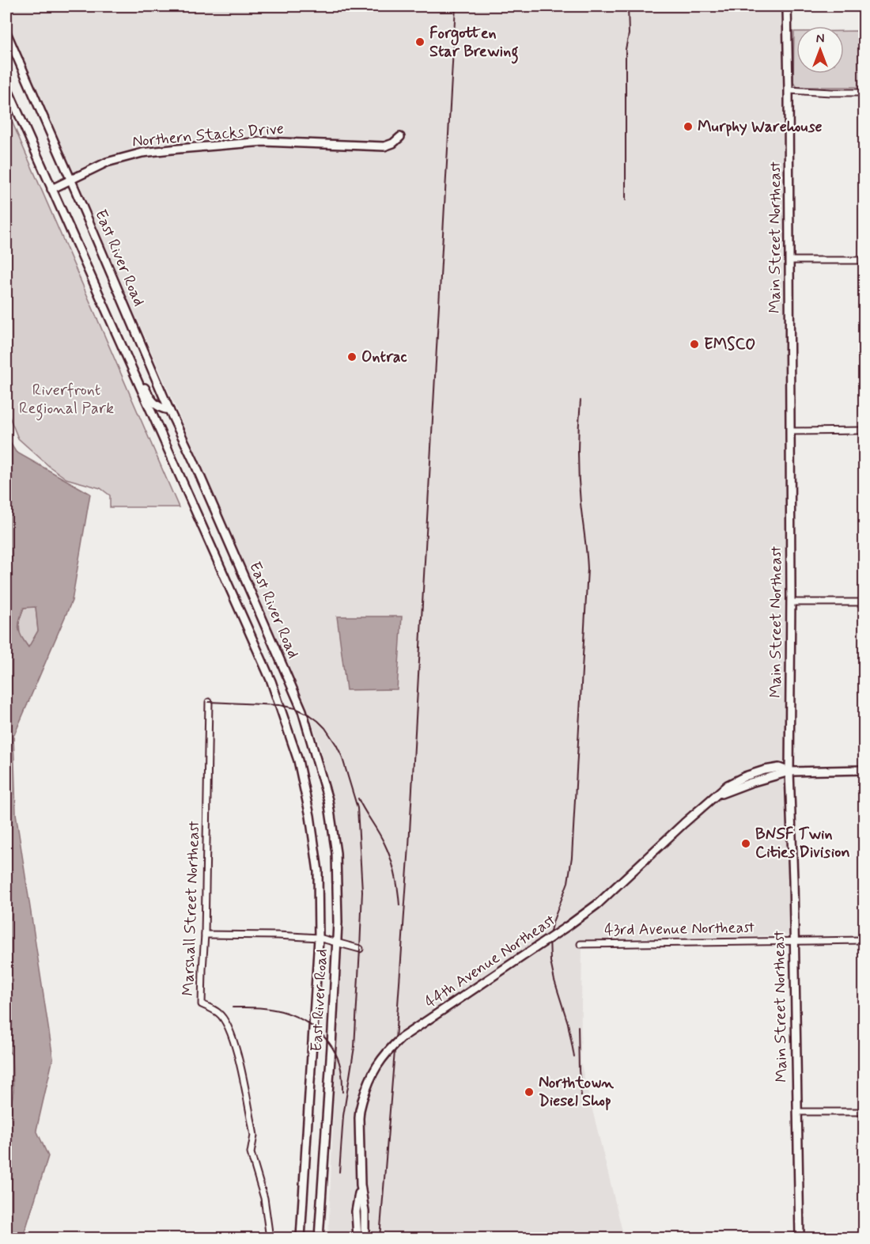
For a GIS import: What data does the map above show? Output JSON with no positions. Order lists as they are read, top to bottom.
{
  "streets": {
    "street": [
      "Northern Stacks Drive",
      "Main Street Northeast",
      "East River Road",
      "Marshall Street Northeast",
      "43rd Avenue Northeast",
      "44th Avenue Northeast"
    ]
  },
  "crossings": [
    ["Northern Stacks Drive", "East River Road"],
    ["Main Street Northeast", "43rd Avenue Northeast"],
    ["Main Street Northeast", "44th Avenue Northeast"]
  ],
  "parks": ["Riverfront Regional Park"],
  "places": [
    "Forgotten Star Brewing",
    "Murphy Warehouse",
    "EMSCO",
    "Ontrac",
    "BNSF Twin Cities Division",
    "Northtown Diesel Shop"
  ],
  "north": "top"
}
